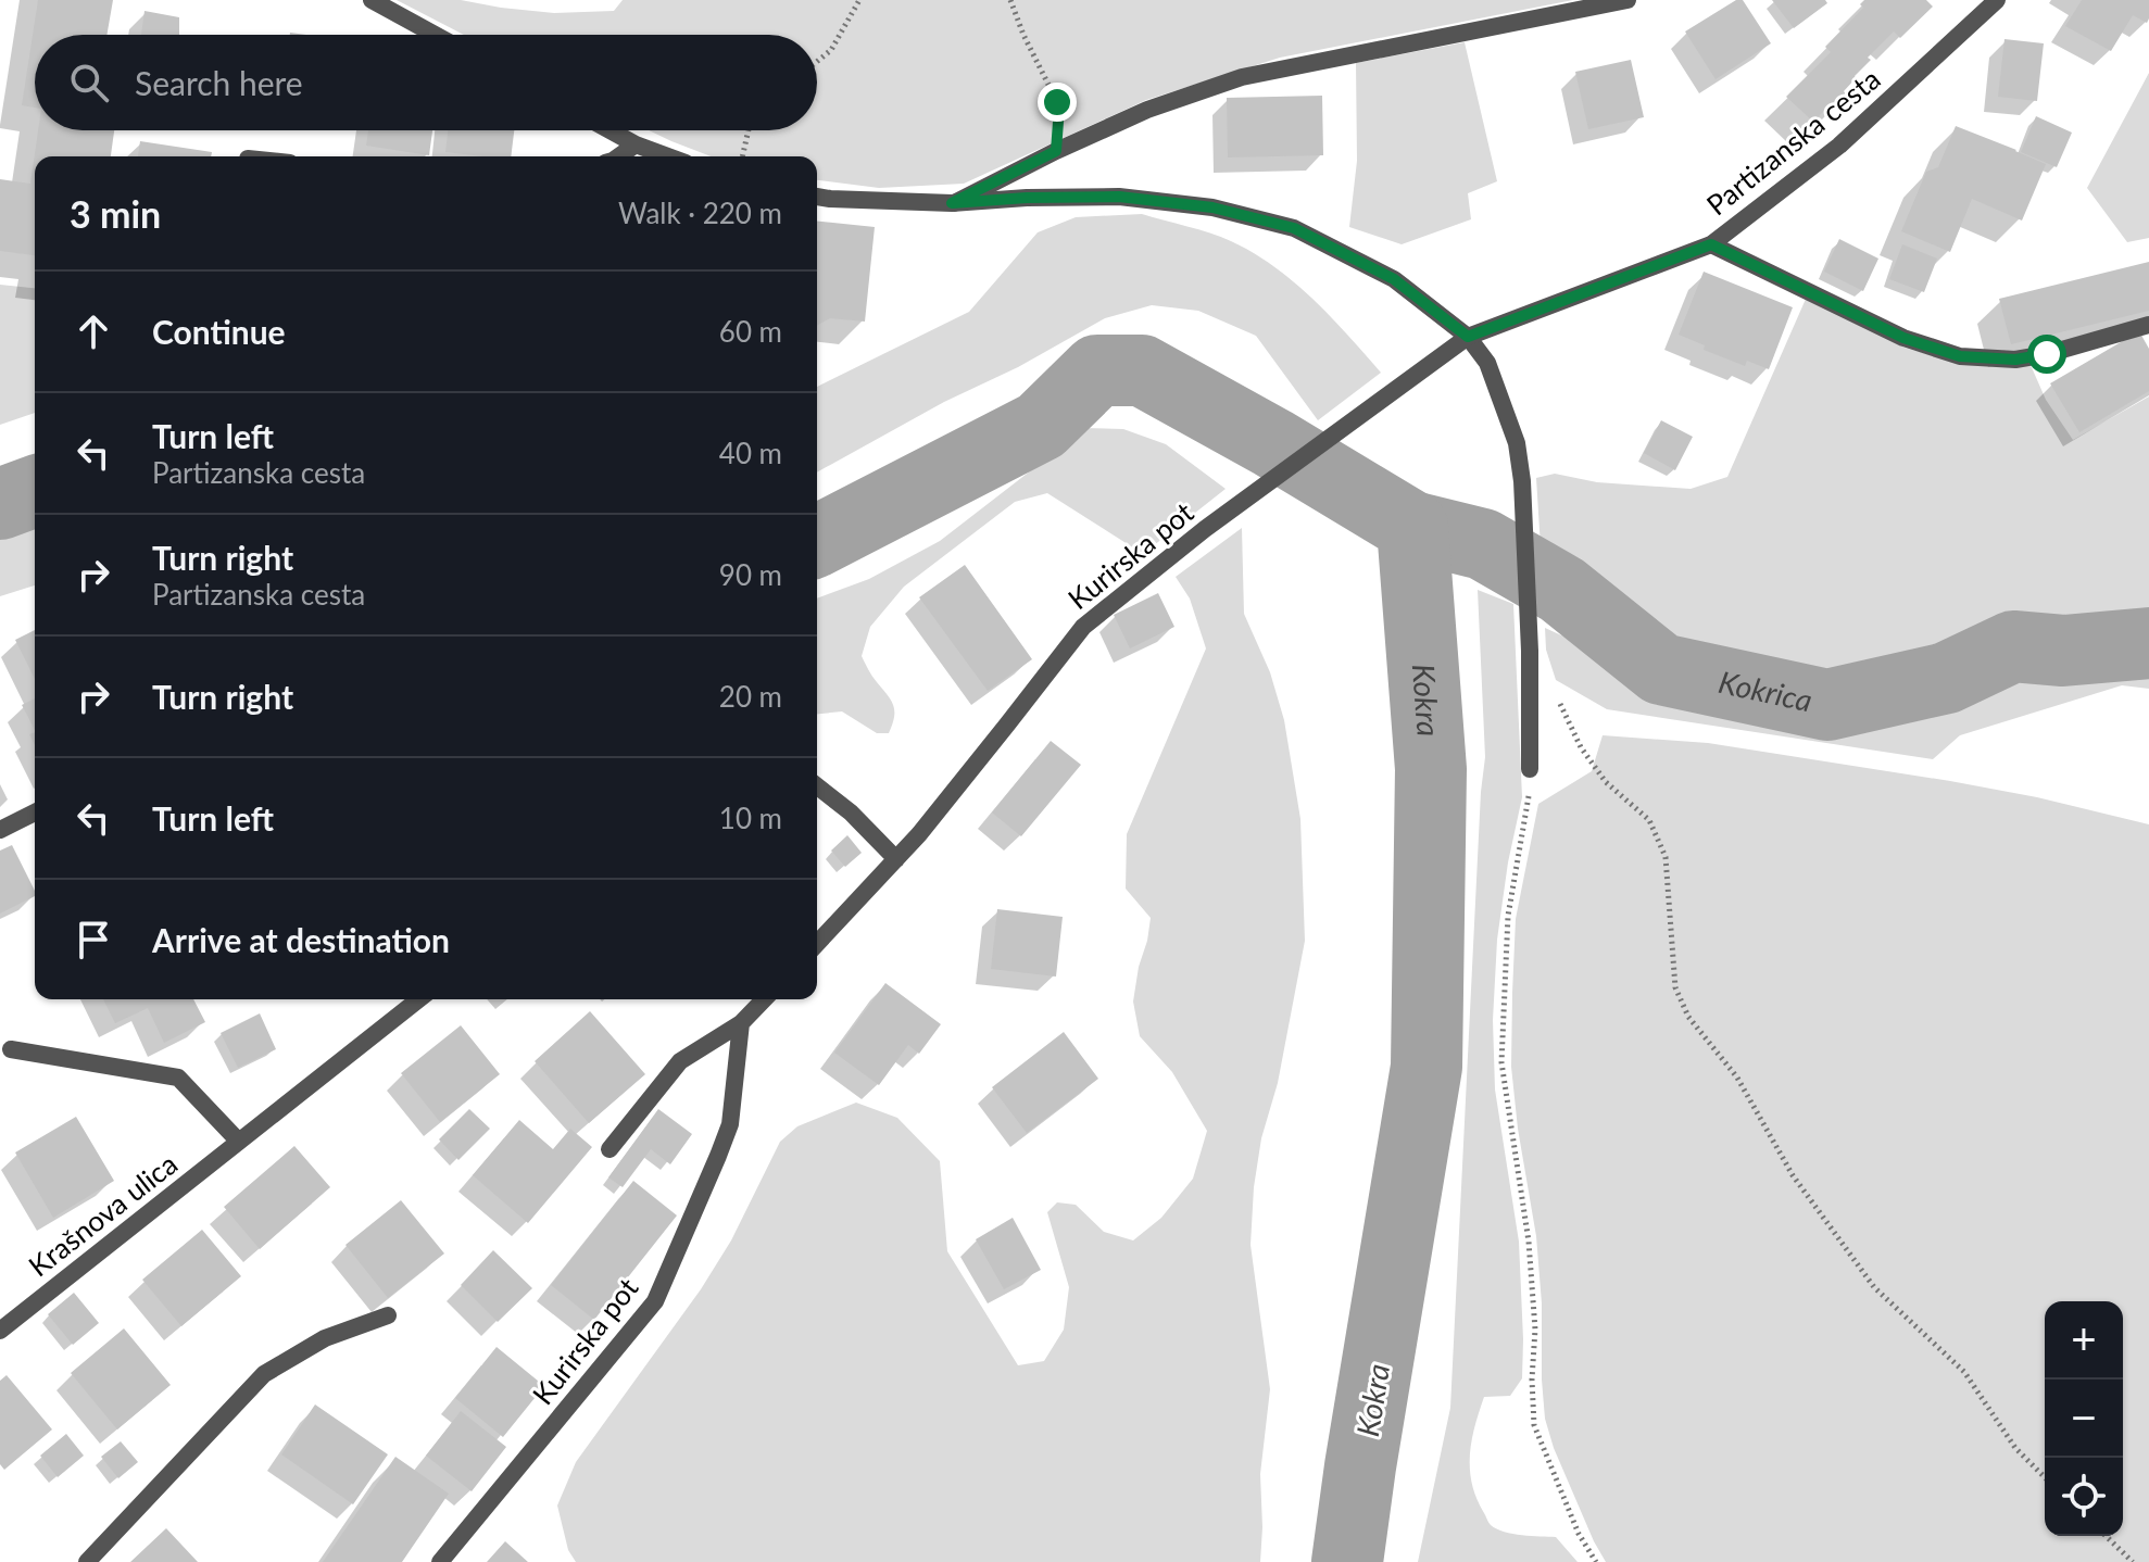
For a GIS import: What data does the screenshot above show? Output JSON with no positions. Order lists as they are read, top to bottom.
{
  "streets": {
    "street": ["Partizanska cesta", "Kurirska pot", "Krašnova ulica"]
  },
  "crossings": [
    ["Partizanska cesta", "Kurirska pot"]
  ],
  "water": ["Kokrica", "Kokra"],
  "page": {
    "search": "Search here",
    "heading": ["3 min", "Walk · 220 m"],
    "list": [
      ["Continue", "60 m"],
      ["Turn left", "Partizanska cesta", "40 m"],
      ["Turn right", "Partizanska cesta", "90 m"],
      ["Turn right", "20 m"],
      ["Turn left", "10 m"],
      "Arrive at destination"
    ],
    "map_buttons": ["+", "−"]
  }
}
